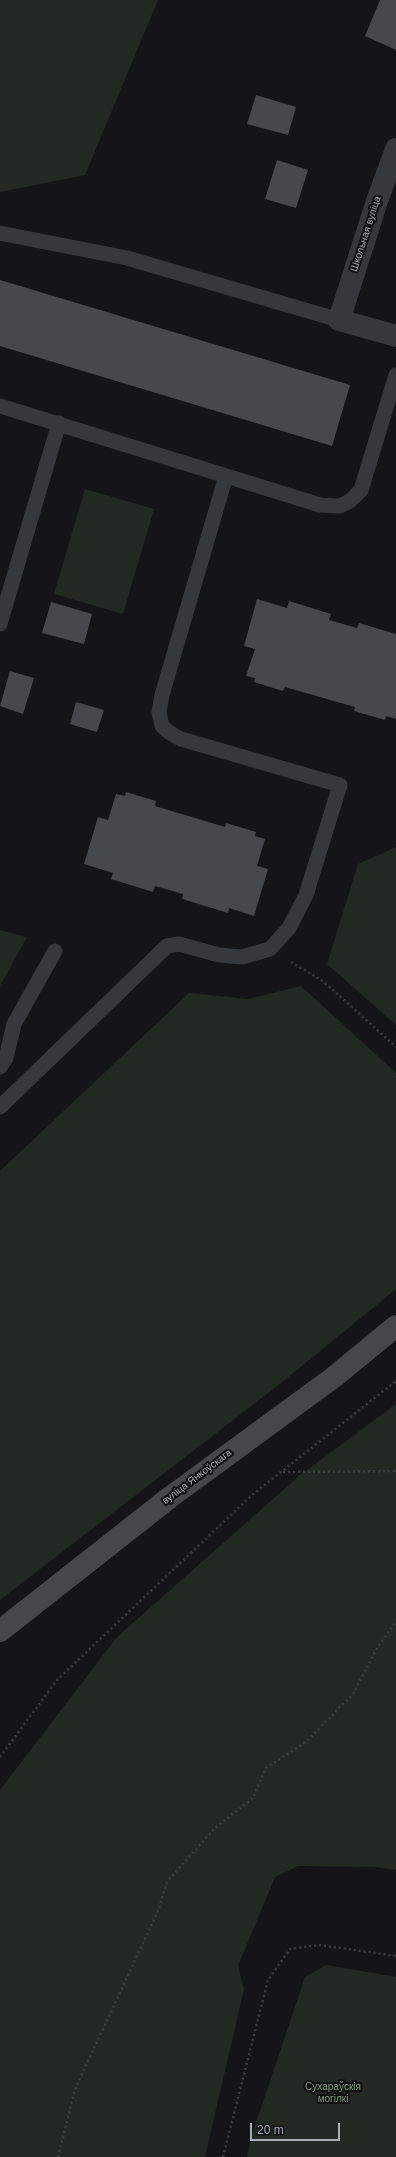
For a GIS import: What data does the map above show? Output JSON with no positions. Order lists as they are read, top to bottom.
{
  "streets": {
    "street": ["Школьная вуліца", "вуліца Янкоўскага"]
  },
  "parks": ["Сухараўскія могілкі"],
  "scale_bar": "20 m"
}
